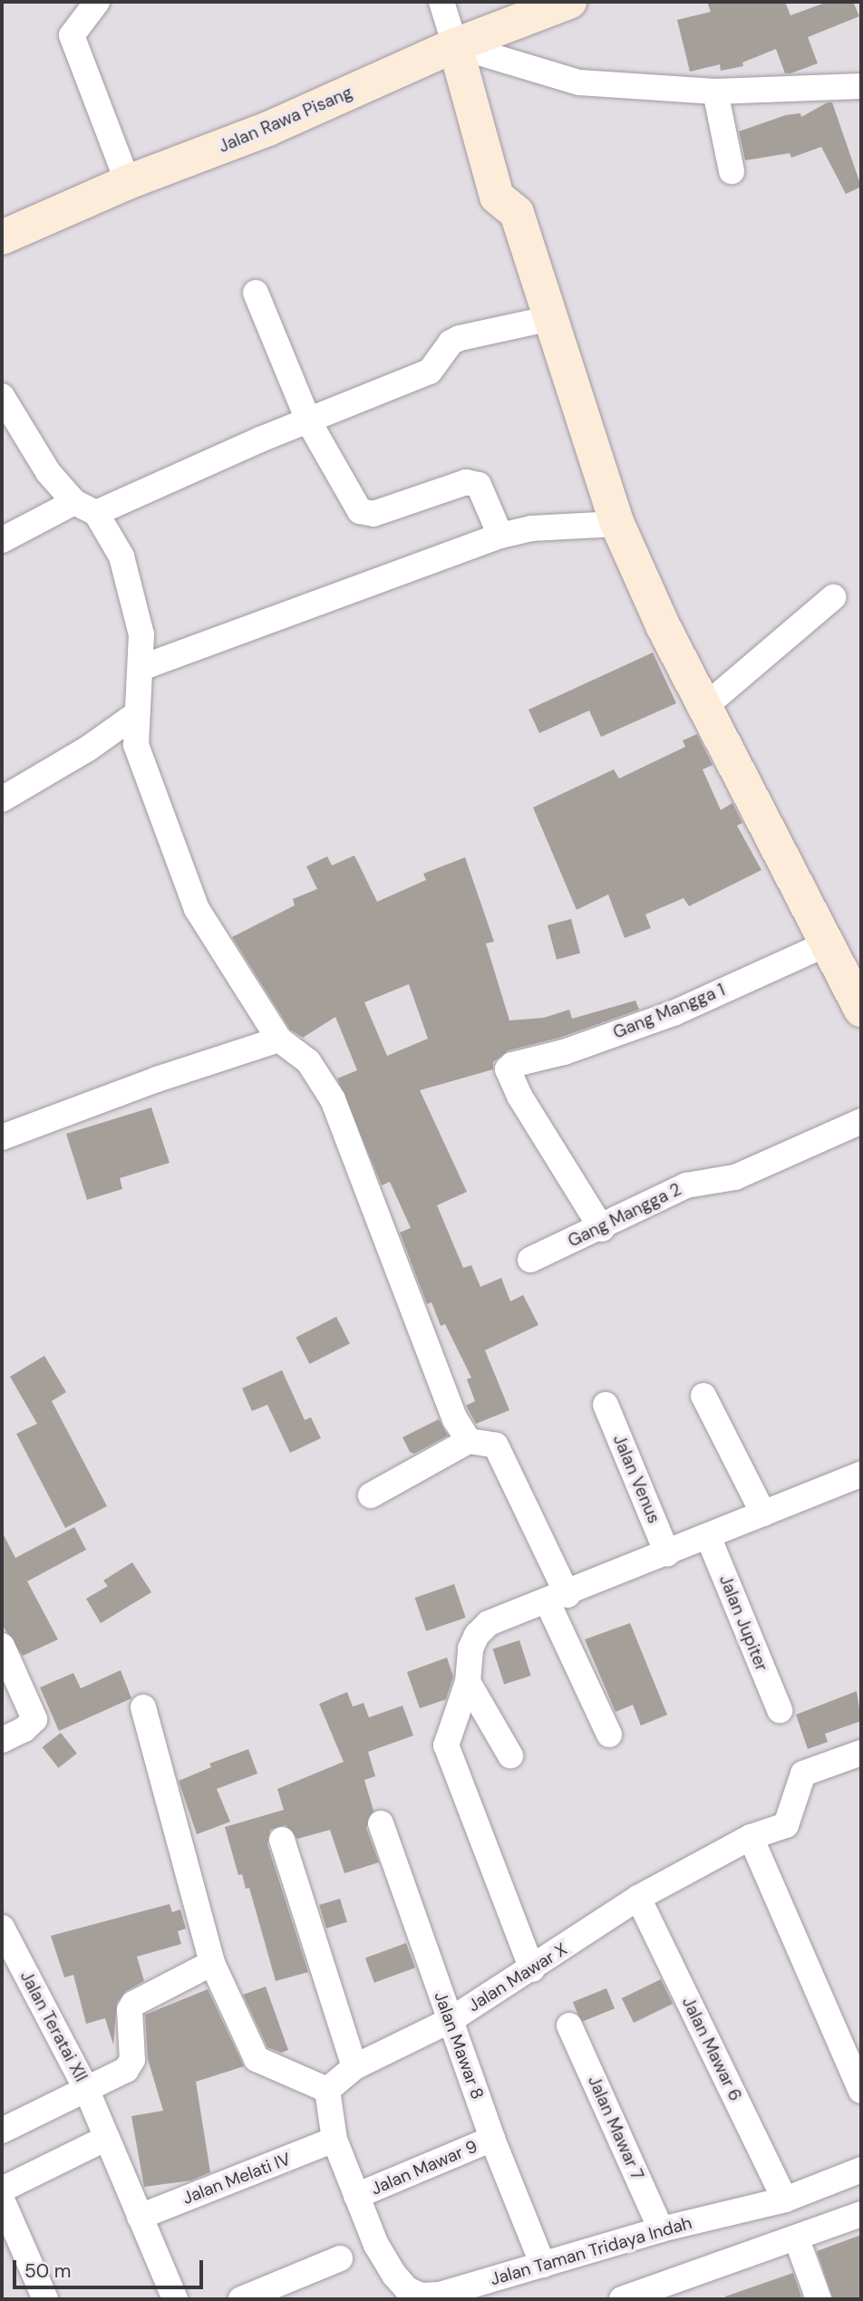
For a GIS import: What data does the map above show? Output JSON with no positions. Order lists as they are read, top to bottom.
{
  "streets": {
    "street": [
      "Jalan Rawa Pisang",
      "Gang Mangga 1",
      "Gang Mangga 2",
      "Jalan Venus",
      "Jalan Jupiter",
      "Jalan Mawar X",
      "Jalan Teratai XII",
      "Jalan Mawar 8",
      "Jalan Mawar 6",
      "Jalan Mawar 7",
      "Jalan Mawar 9",
      "Jalan Melati IV",
      "Jalan Taman Tridaya Indah"
    ]
  },
  "crossings": [
    ["Gang Mangga 1", "Gang Mangga 2"],
    ["Jalan Mawar X", "Jalan Mawar 8"],
    ["Jalan Mawar X", "Jalan Mawar 6"],
    ["Jalan Teratai XII", "Jalan Melati IV"],
    ["Jalan Mawar 8", "Jalan Mawar 9"],
    ["Jalan Mawar 8", "Jalan Taman Tridaya Indah"],
    ["Jalan Mawar 6", "Jalan Taman Tridaya Indah"],
    ["Jalan Mawar 7", "Jalan Taman Tridaya Indah"],
    ["Jalan Mawar 9", "Jalan Taman Tridaya Indah"],
    ["Jalan Melati IV", "Jalan Taman Tridaya Indah"]
  ],
  "scale_bar": "50 m"
}
